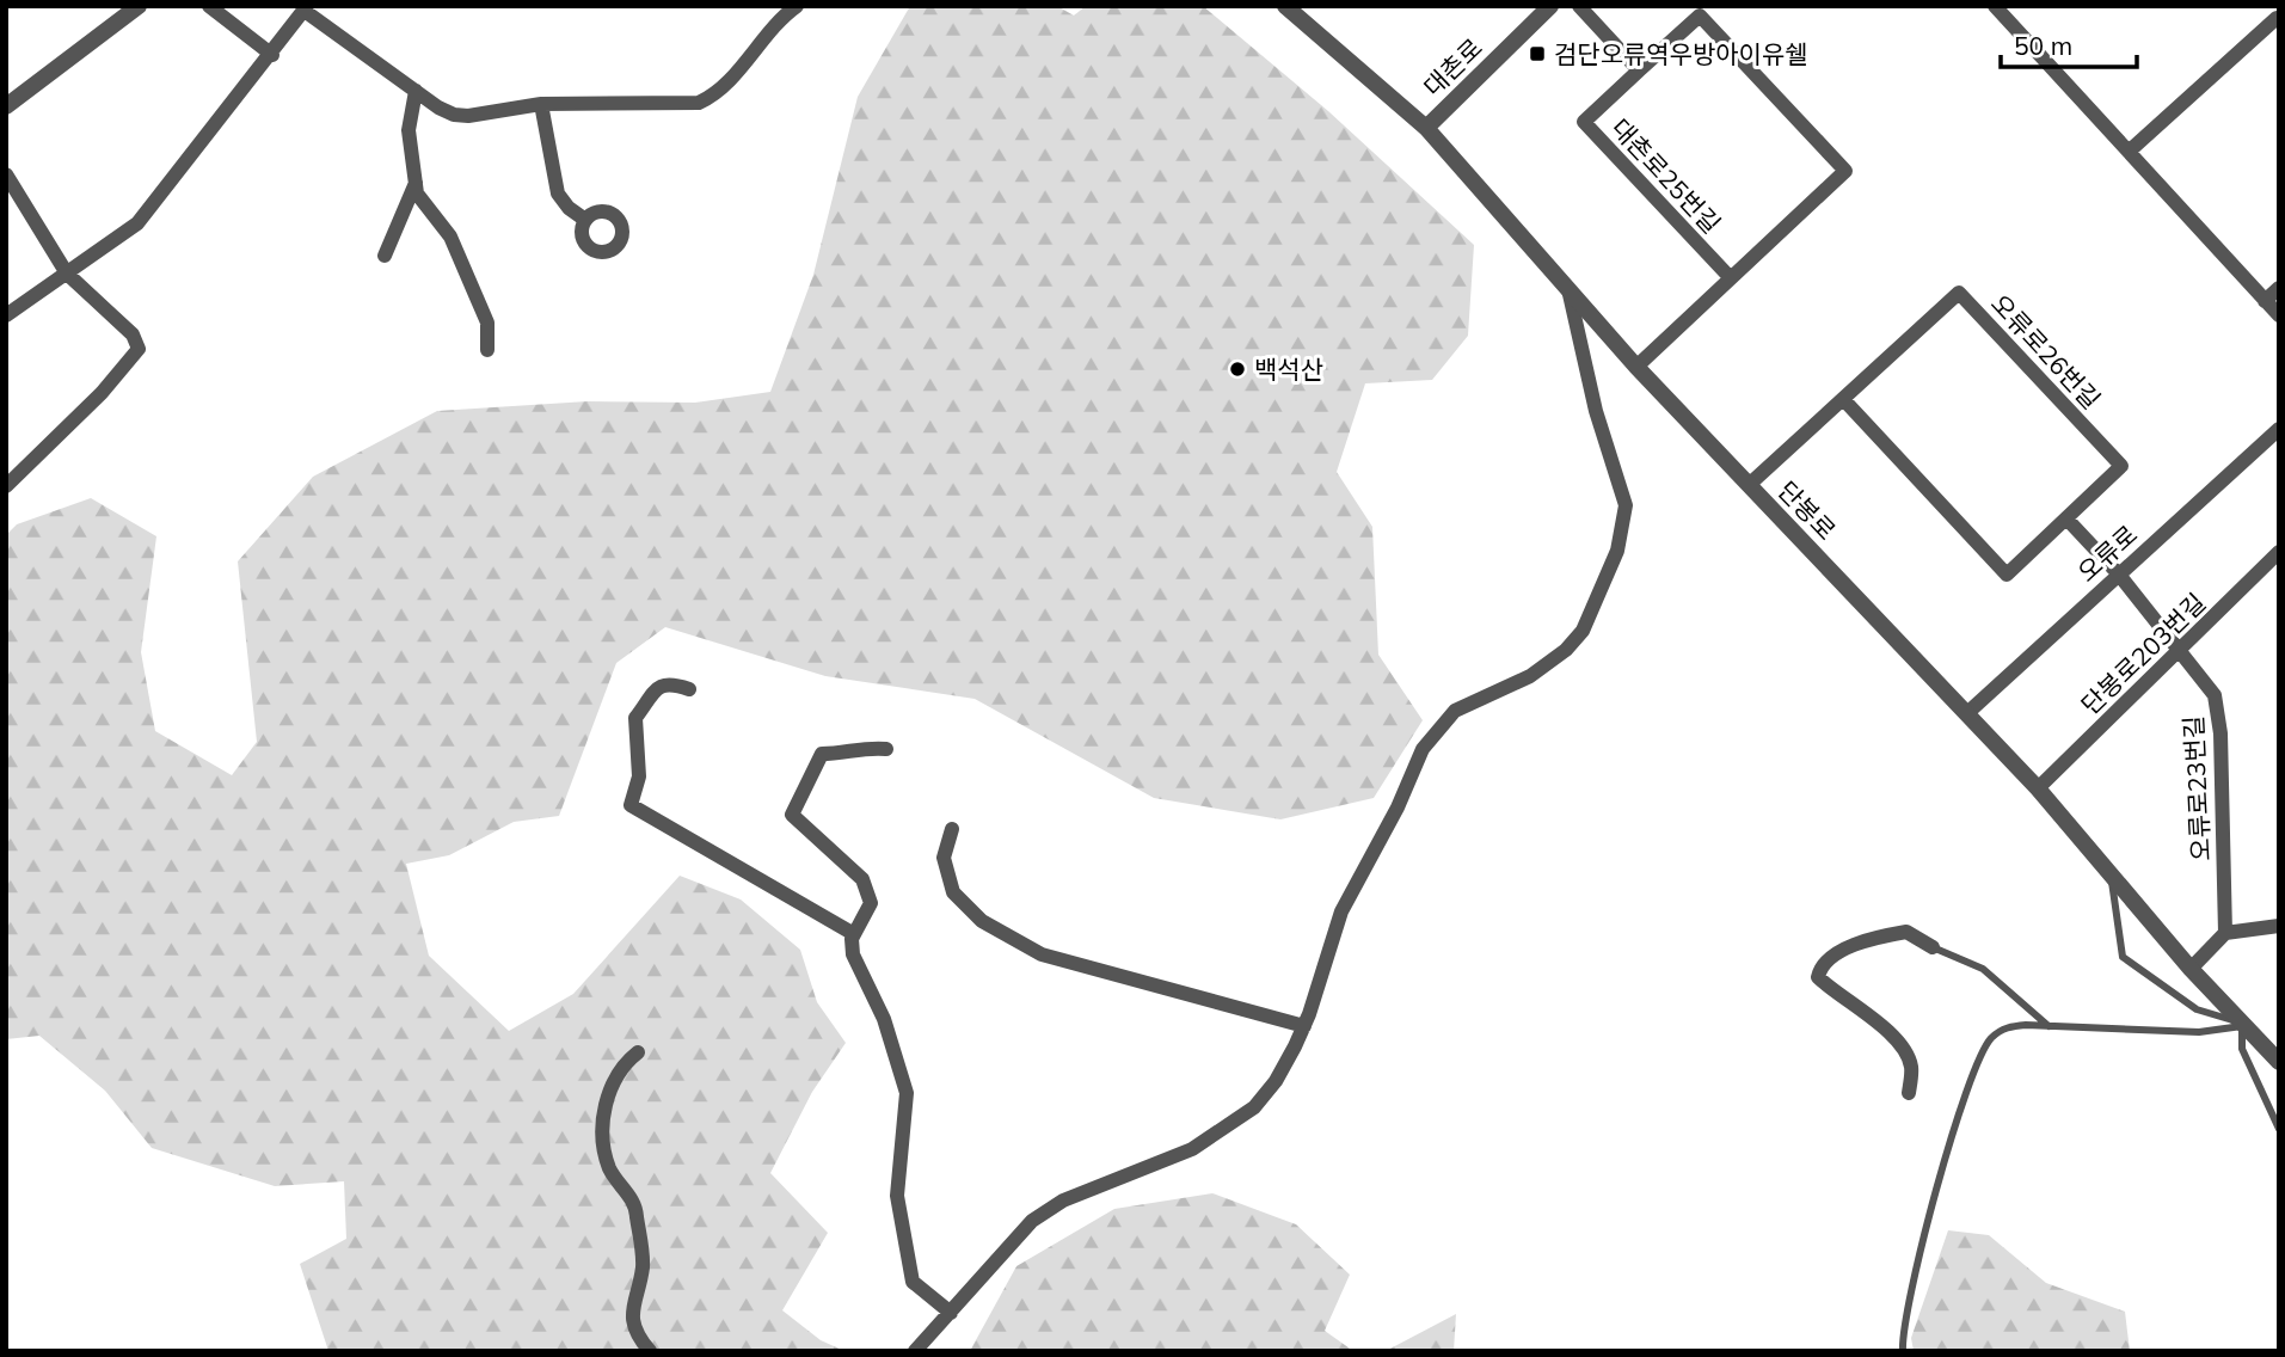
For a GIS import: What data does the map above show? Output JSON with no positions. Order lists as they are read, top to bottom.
{
  "streets": {
    "street": [
      "대촌로",
      "대촌로25번길",
      "오류로26번길",
      "단봉로",
      "오류로",
      "단봉로203번길",
      "오류로23번길"
    ]
  },
  "crossings": [
    ["대촌로", "단봉로"],
    ["대촌로25번길", "단봉로"],
    ["오류로26번길", "단봉로"],
    ["단봉로", "오류로"],
    ["단봉로", "단봉로203번길"],
    ["오류로", "오류로23번길"],
    ["단봉로203번길", "오류로23번길"]
  ],
  "places": {
    "transit": ["검단오류역우방아이유쉘"],
    "other": ["백석산"]
  },
  "scale_bar": "50 m"
}
